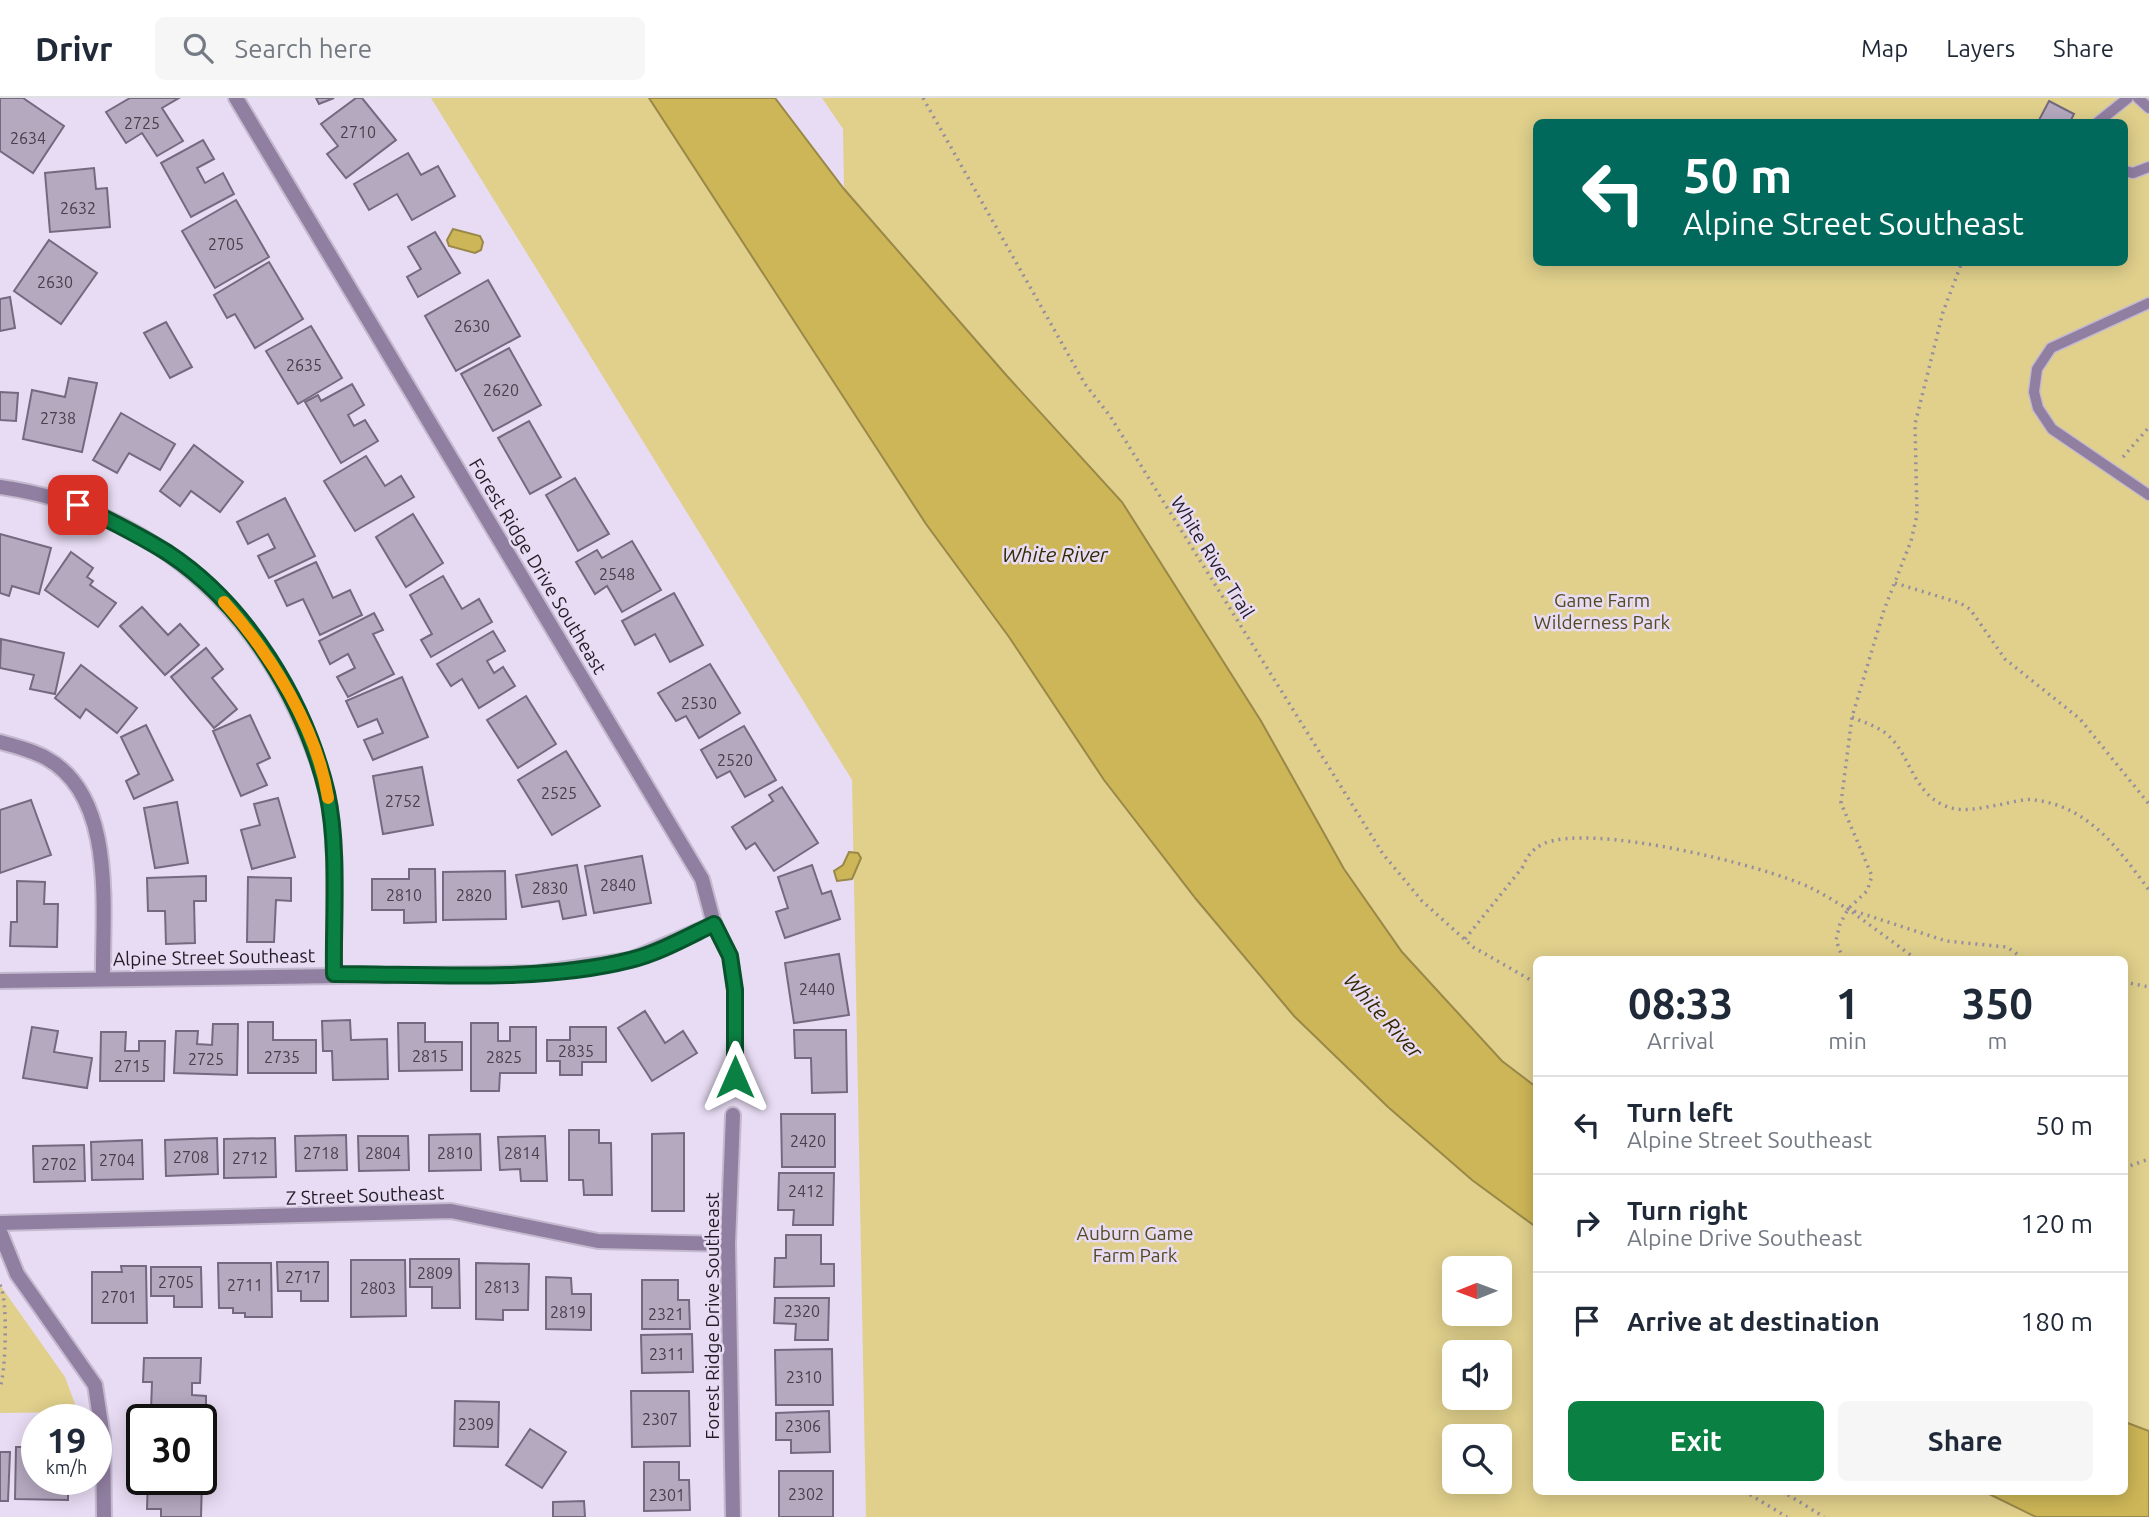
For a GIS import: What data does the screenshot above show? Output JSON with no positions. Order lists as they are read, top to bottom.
{
  "streets": {
    "street": ["Forest Ridge Drive Southeast", "Alpine Street Southeast", "Z Street Southeast"],
    "path": ["White River Trail"]
  },
  "crossings": [
    ["Forest Ridge Drive Southeast", "Alpine Street Southeast"],
    ["Forest Ridge Drive Southeast", "Z Street Southeast"]
  ],
  "water": ["White River"],
  "parks": ["Game Farm Wilderness Park", "Auburn Game Farm Park"],
  "house_numbers": [
    "2725",
    "2710",
    "2634",
    "2632",
    "2705",
    "2630",
    "2630",
    "2635",
    "2620",
    "2738",
    "2548",
    "2530",
    "2520",
    "2525",
    "2752",
    "2840",
    "2830",
    "2810",
    "2820",
    "2440",
    "2835",
    "2815",
    "2735",
    "2825",
    "2725",
    "2715",
    "2420",
    "2718",
    "2804",
    "2810",
    "2814",
    "2708",
    "2712",
    "2704",
    "2702",
    "2412",
    "2809",
    "2717",
    "2705",
    "2711",
    "2813",
    "2803",
    "2701",
    "2320",
    "2819",
    "2321",
    "2311",
    "2310",
    "2307",
    "2309",
    "2306",
    "2302",
    "2301"
  ],
  "north": "left",
  "page": {
    "header": "Drivr",
    "search": "Search here",
    "nav": ["Map", "Layers", "Share"],
    "turn": ["50 m", "Alpine Street Southeast"],
    "eta": [
      "08:33",
      "Arrival",
      "1",
      "min",
      "350",
      "m"
    ],
    "list": [
      {
        "name": "Turn left",
        "note": "Alpine Street Southeast",
        "value": "50 m"
      },
      {
        "name": "Turn right",
        "note": "Alpine Drive Southeast",
        "value": "120 m"
      },
      {
        "name": "Arrive at destination",
        "value": "180 m"
      }
    ],
    "buttons": ["Exit", "Share"],
    "speed": "19 km/h",
    "limit": "30"
  }
}
